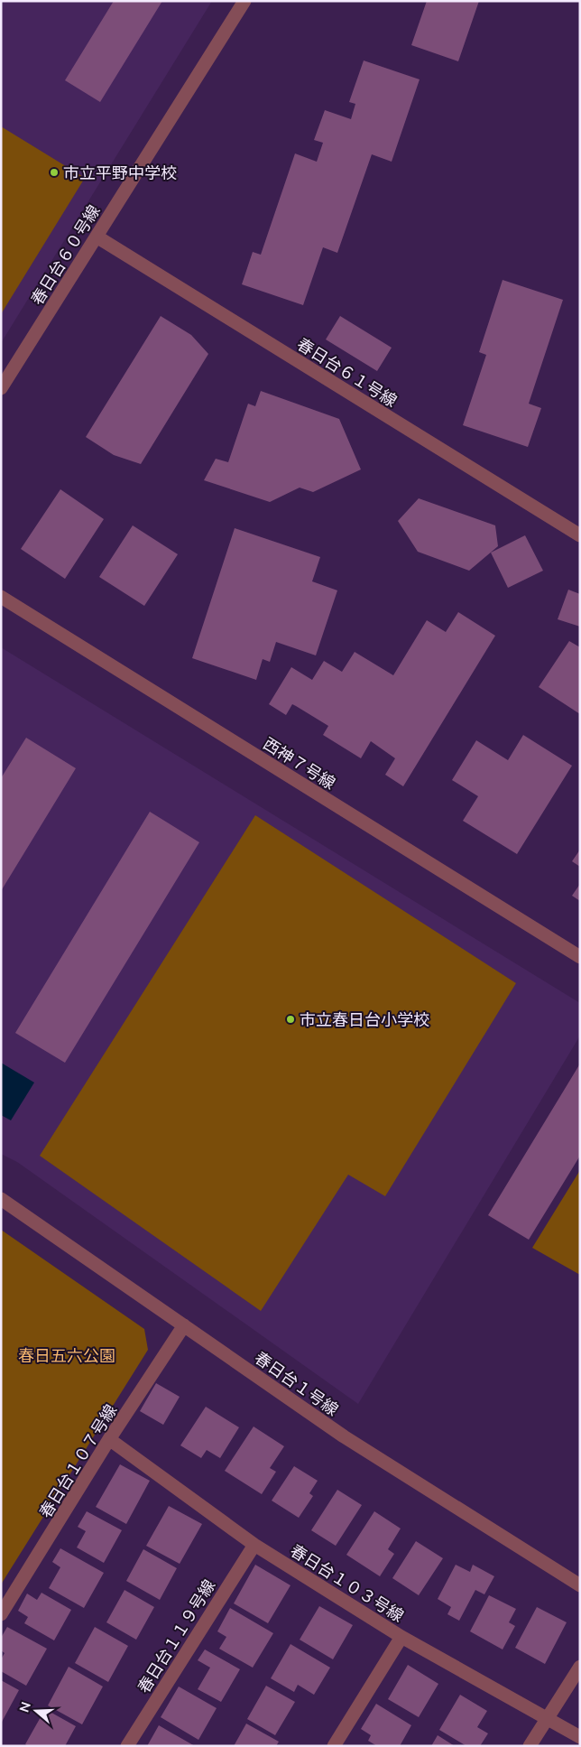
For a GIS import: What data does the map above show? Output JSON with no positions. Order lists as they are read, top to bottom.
{
  "streets": {
    "street": [
      "春日台６０号線",
      "春日台６１号線",
      "西神７号線",
      "春日台１号線",
      "春日台１０７号線",
      "春日台１０３号線",
      "春日台１１９号線"
    ]
  },
  "crossings": [
    ["春日台６０号線", "春日台６１号線"],
    ["春日台１号線", "春日台１０７号線"],
    ["春日台１０７号線", "春日台１０３号線"],
    ["春日台１０３号線", "春日台１１９号線"]
  ],
  "parks": ["春日五六公園"],
  "places": ["市立平野中学校", "市立春日台小学校"],
  "north": "left"
}
